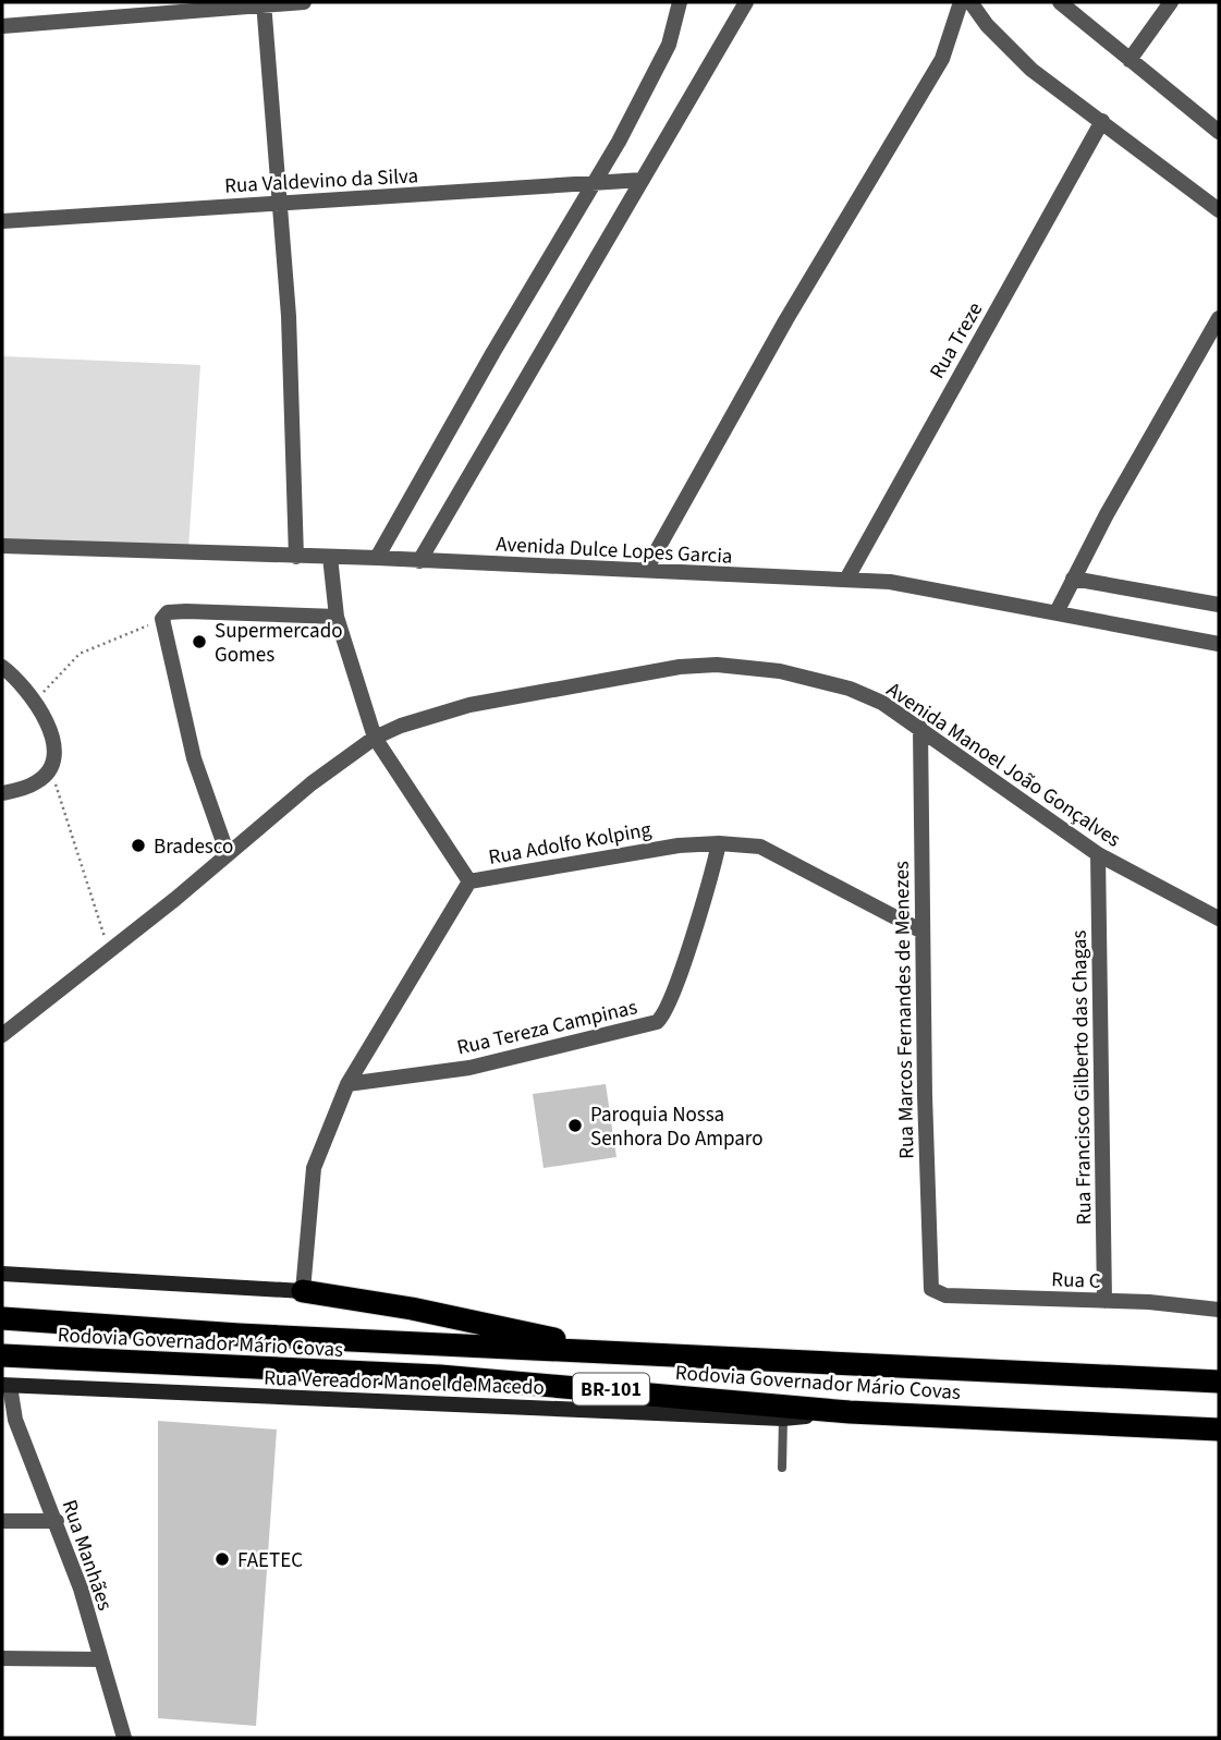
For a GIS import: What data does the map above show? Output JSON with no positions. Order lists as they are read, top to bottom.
{
  "streets": {
    "highway": ["Rodovia Governador Mário Covas", "BR-101"],
    "street": [
      "Rua Valdevino da Silva",
      "Rua Treze",
      "Avenida Dulce Lopes Garcia",
      "Avenida Manoel João Gonçalves",
      "Rua Adolfo Kolping",
      "Rua Marcos Fernandes de Menezes",
      "Rua Tereza Campinas",
      "Rua Francisco Gilberto das Chagas",
      "Rua C",
      "Rua Vereador Manoel de Macedo",
      "Rua Manhães"
    ]
  },
  "crossings": [
    ["Rua Treze", "Avenida Dulce Lopes Garcia"],
    ["Avenida Manoel João Gonçalves", "Rua Marcos Fernandes de Menezes"],
    ["Avenida Manoel João Gonçalves", "Rua Francisco Gilberto das Chagas"],
    ["Rua Adolfo Kolping", "Rua Marcos Fernandes de Menezes"],
    ["Rua Adolfo Kolping", "Rua Tereza Campinas"],
    ["Rua Marcos Fernandes de Menezes", "Rua C"],
    ["Rua Francisco Gilberto das Chagas", "Rua C"],
    ["Rodovia Governador Mário Covas", "Rua Vereador Manoel de Macedo"],
    ["Rua Vereador Manoel de Macedo", "Rua Manhães"]
  ],
  "places": [
    "Supermercado Gomes",
    "Bradesco",
    "Paroquia Nossa Senhora Do Amparo",
    "FAETEC"
  ]
}
